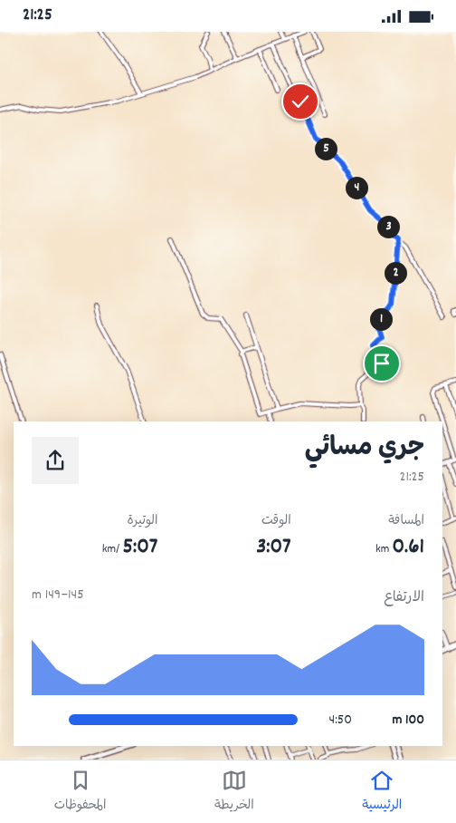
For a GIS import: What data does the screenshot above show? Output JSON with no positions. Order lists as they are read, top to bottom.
{
  "page": {
    "status": "21:25",
    "pins": [
      "5",
      "4",
      "3",
      "2",
      "1"
    ],
    "heading": ["جري مسائي", "21:25"],
    "stats": [
      ["المسافة", "0.61 km"],
      ["الوقت", "3:07"],
      ["الوتيرة", "5:07 /km"]
    ],
    "chart": ["الارتفاع", "145–149 m"],
    "list": [
      {
        "name": "100 m",
        "note": "4:50"
      }
    ],
    "tabs": ["الرئيسية", "الخريطة", "المحفوظات"]
  }
}
